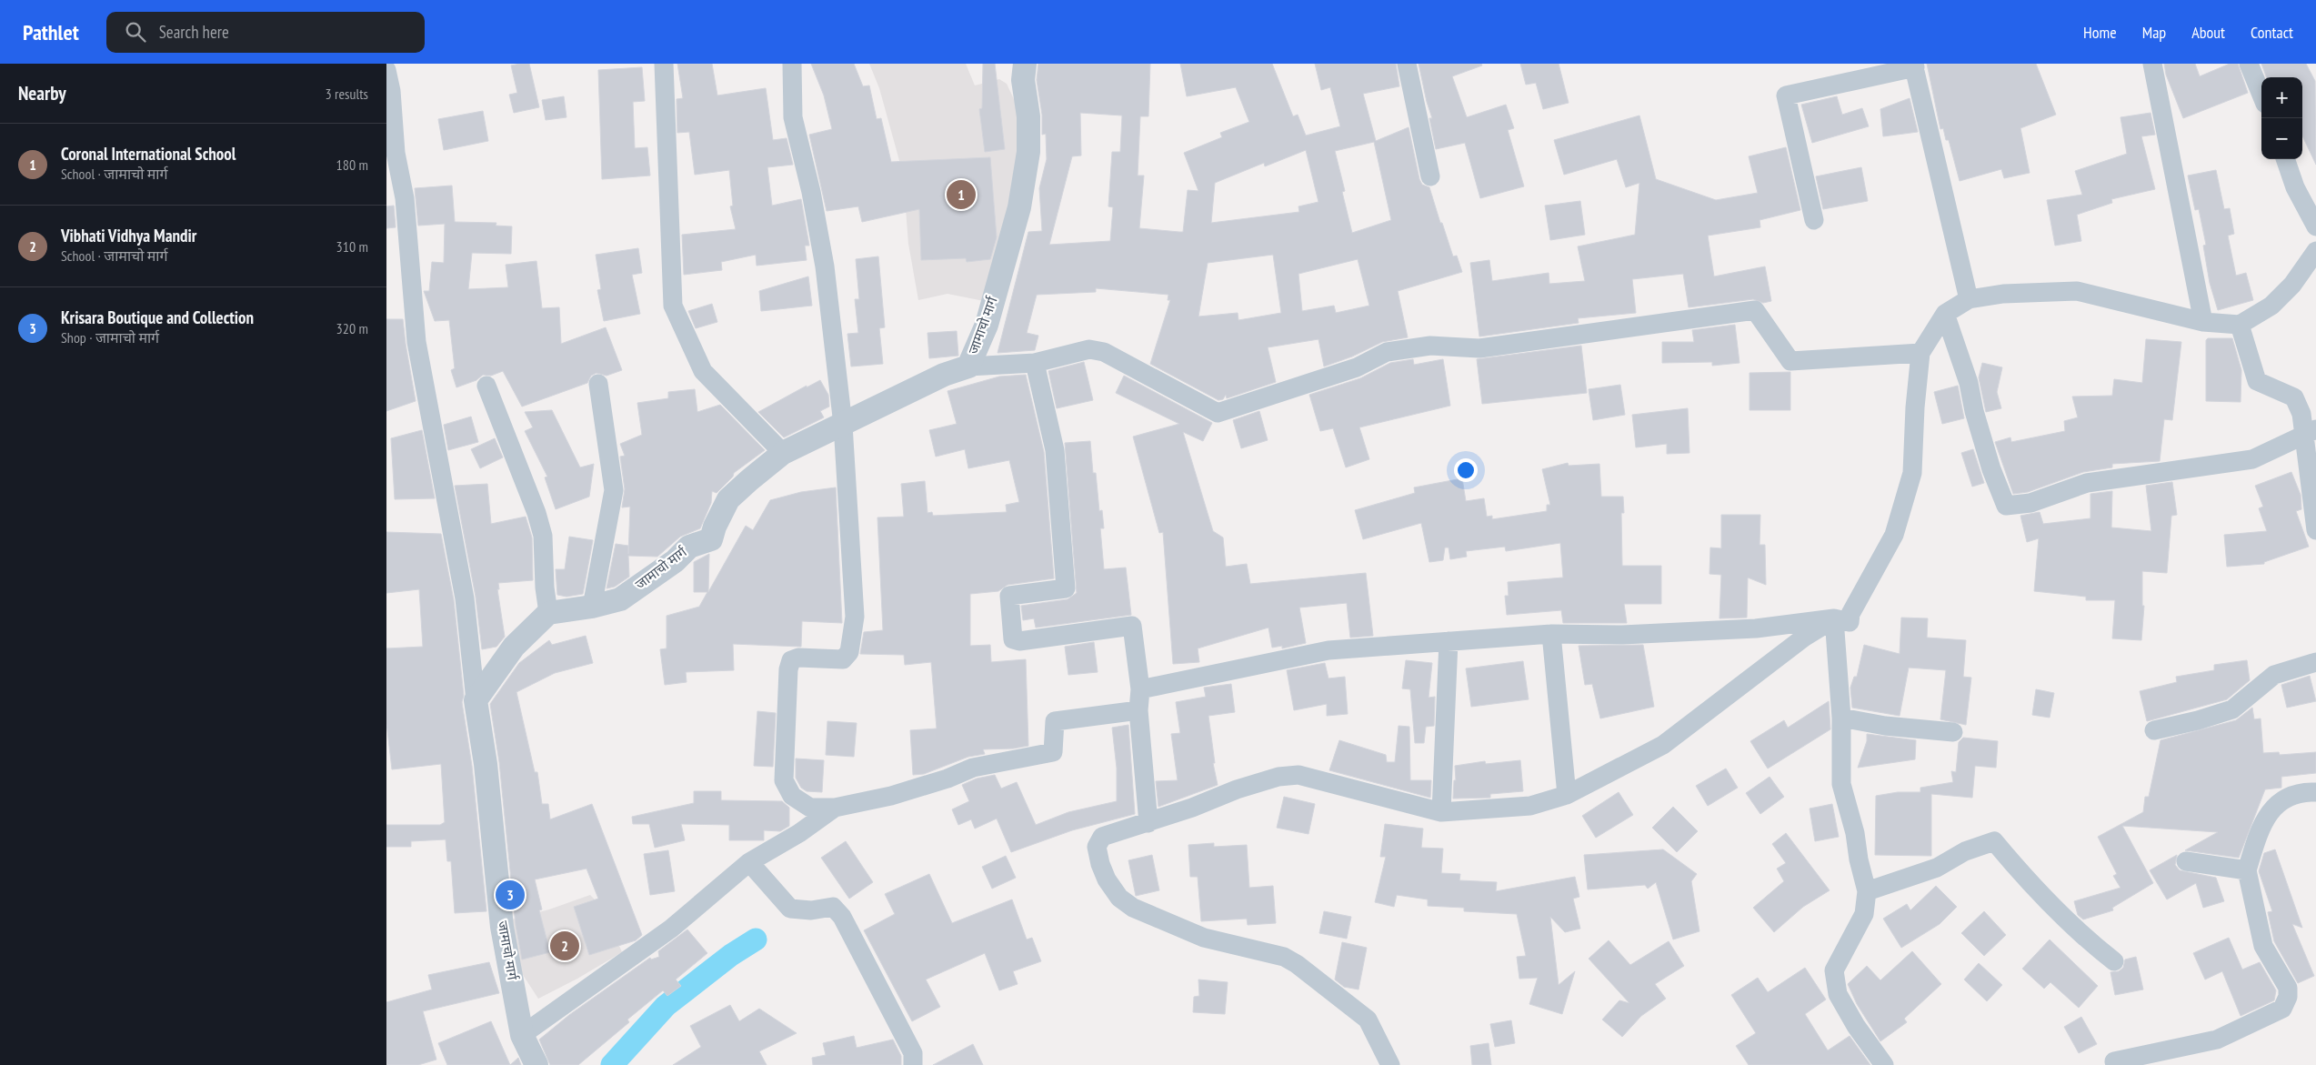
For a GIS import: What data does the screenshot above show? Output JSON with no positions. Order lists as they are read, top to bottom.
{
  "streets": {
    "street": ["जामाचो मार्ग"]
  },
  "page": {
    "header": "Pathlet",
    "search": "Search here",
    "nav": [
      "Home",
      "Map",
      "About",
      "Contact"
    ],
    "heading": ["Nearby", "3 results"],
    "map_buttons": ["+", "−"],
    "list": [
      {
        "mark": "1",
        "name": "Coronal International School",
        "note": "School · जामाचो मार्ग",
        "value": "180 m"
      },
      {
        "mark": "2",
        "name": "Vibhati Vidhya Mandir",
        "note": "School · जामाचो मार्ग",
        "value": "310 m"
      },
      {
        "mark": "3",
        "name": "Krisara Boutique and Collection",
        "note": "Shop · जामाचो मार्ग",
        "value": "320 m"
      }
    ],
    "pins": ["1", "3", "2"]
  }
}
